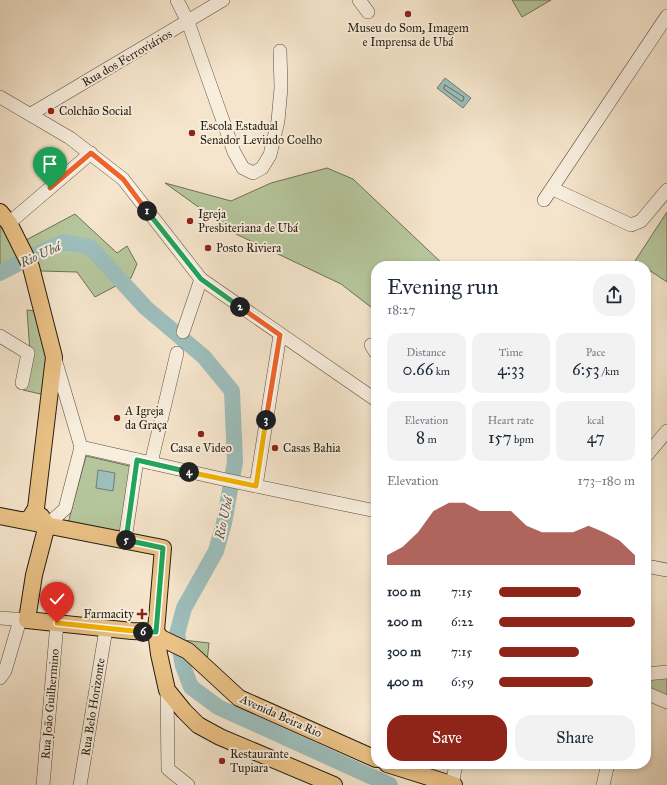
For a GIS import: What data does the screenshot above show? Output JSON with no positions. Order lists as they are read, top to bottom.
{
  "streets": {
    "main road": ["Avenida Beira Rio"],
    "street": ["Rua dos Ferroviários", "Rua João Guilhermino", "Rua Belo Horizonte"]
  },
  "water": ["Rio Ubá"],
  "places": {
    "other": [
      "Museu do Som, Imagem e Imprensa de Ubá",
      "Colchão Social",
      "Escola Estadual Senador Levindo Coelho",
      "Igreja Presbiteriana de Ubá",
      "Posto Riviera",
      "A Igreja da Graça",
      "Casa e Video",
      "Casas Bahia",
      "Restaurante Tupiara"
    ],
    "health": ["Farmacity"]
  },
  "page": {
    "pins": [
      "1",
      "2",
      "3",
      "4",
      "5",
      "6"
    ],
    "heading": ["Evening run", "18:27"],
    "stats": [
      ["Distance", "0.66 km"],
      ["Time", "4:33"],
      ["Pace", "6:53 /km"],
      ["Elevation", "8 m"],
      ["Heart rate", "157 bpm"],
      ["kcal", "47"]
    ],
    "chart": ["Elevation", "173–180 m"],
    "list": [
      {
        "name": "100 m",
        "note": "7:15"
      },
      {
        "name": "200 m",
        "note": "6:22"
      },
      {
        "name": "300 m",
        "note": "7:15"
      },
      {
        "name": "400 m",
        "note": "6:59"
      }
    ],
    "buttons": ["Save", "Share"]
  }
}
